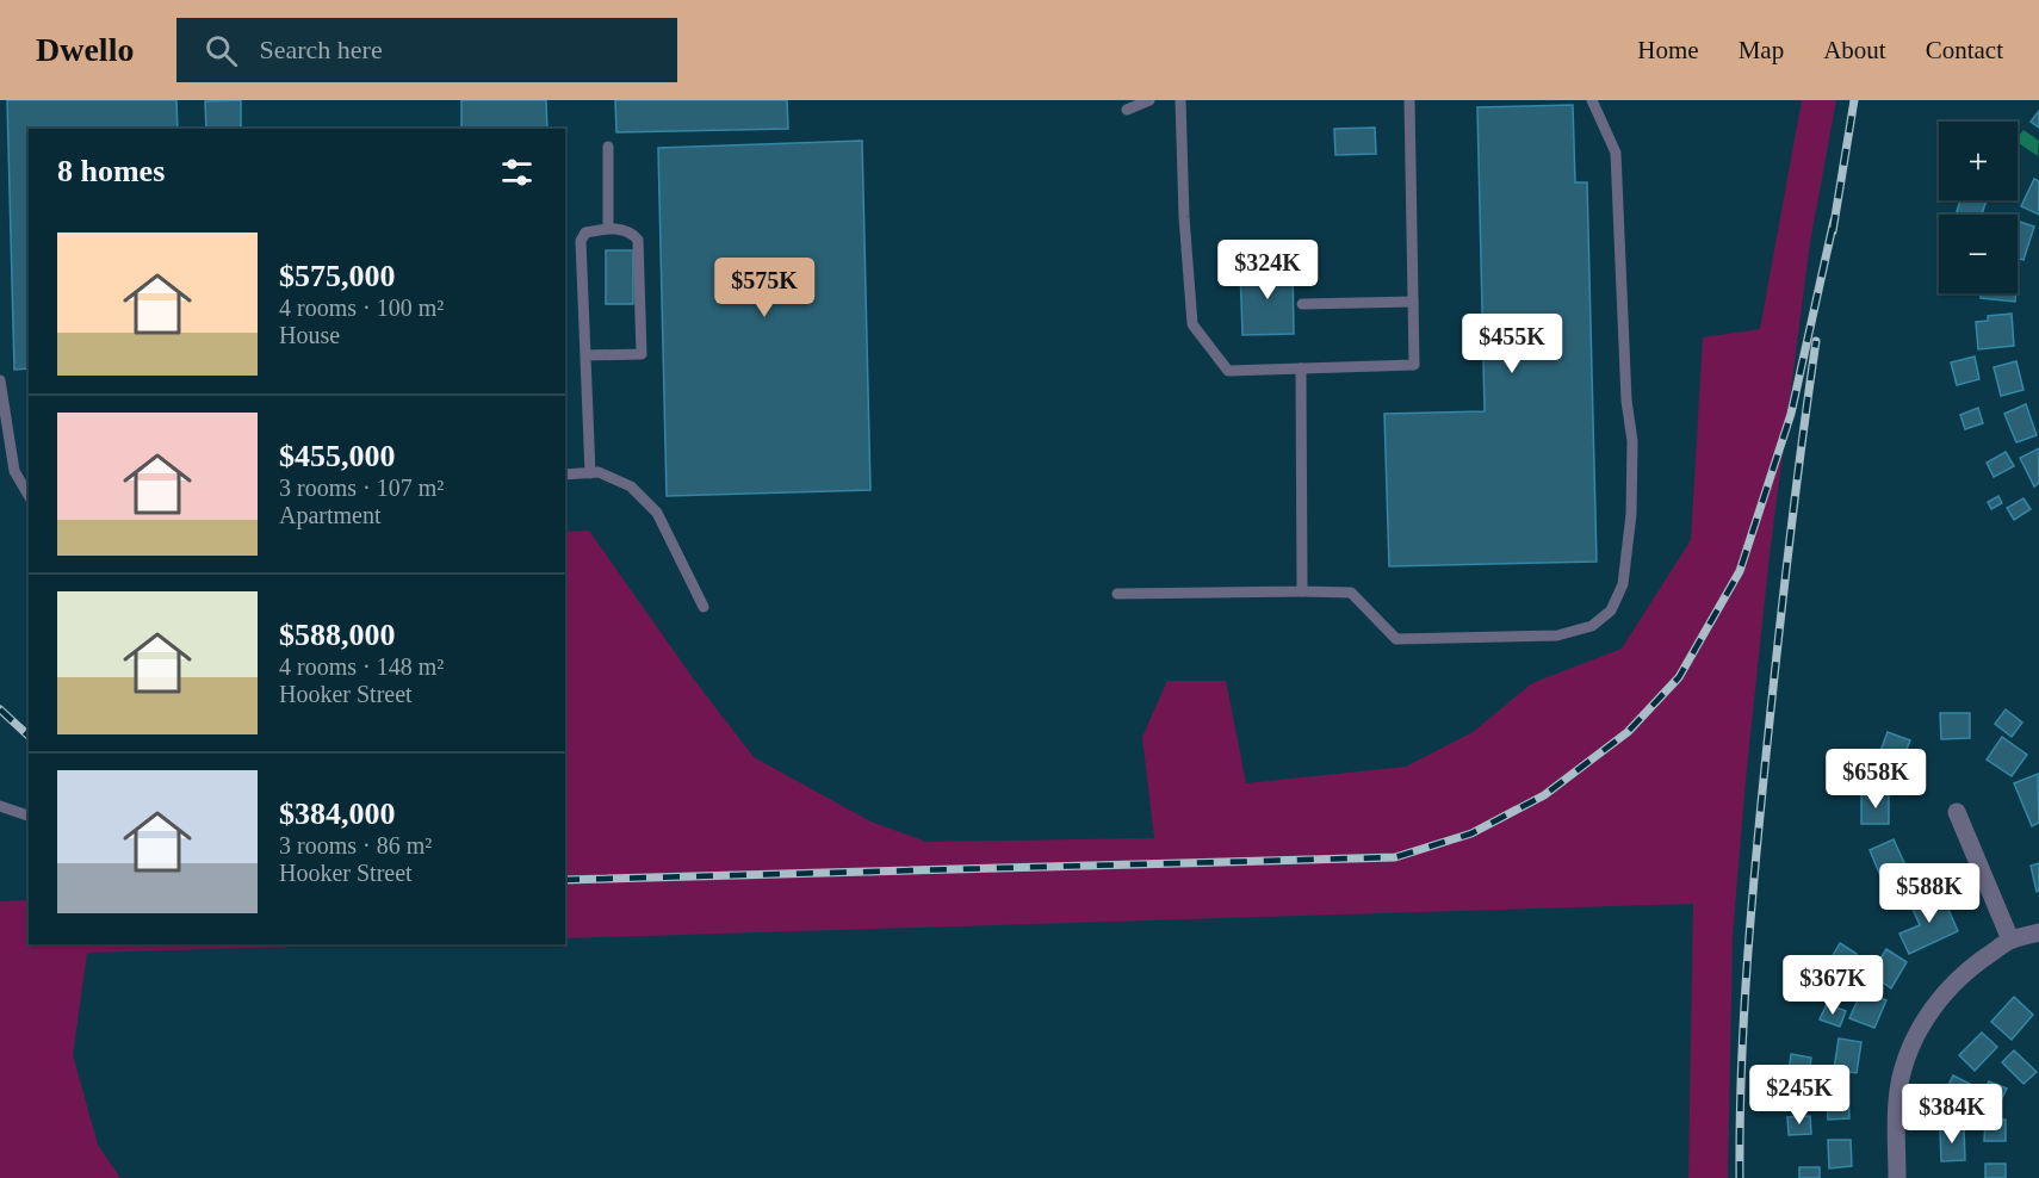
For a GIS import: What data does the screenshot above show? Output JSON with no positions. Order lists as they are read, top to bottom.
{
  "page": {
    "header": "Dwello",
    "search": "Search here",
    "nav": [
      "Home",
      "Map",
      "About",
      "Contact"
    ],
    "map_buttons": ["+", "−"],
    "heading": "8 homes",
    "list": [
      {
        "name": "$575,000",
        "note": "4 rooms · 100 m² · House"
      },
      {
        "name": "$455,000",
        "note": "3 rooms · 107 m² · Apartment"
      },
      {
        "name": "$588,000",
        "note": "4 rooms · 148 m² · Hooker Street"
      },
      {
        "name": "$384,000",
        "note": "3 rooms · 86 m² · Hooker Street"
      }
    ],
    "price": [
      "$324K",
      "$575K",
      "$455K",
      "$658K",
      "$588K",
      "$367K",
      "$245K",
      "$384K"
    ]
  }
}
